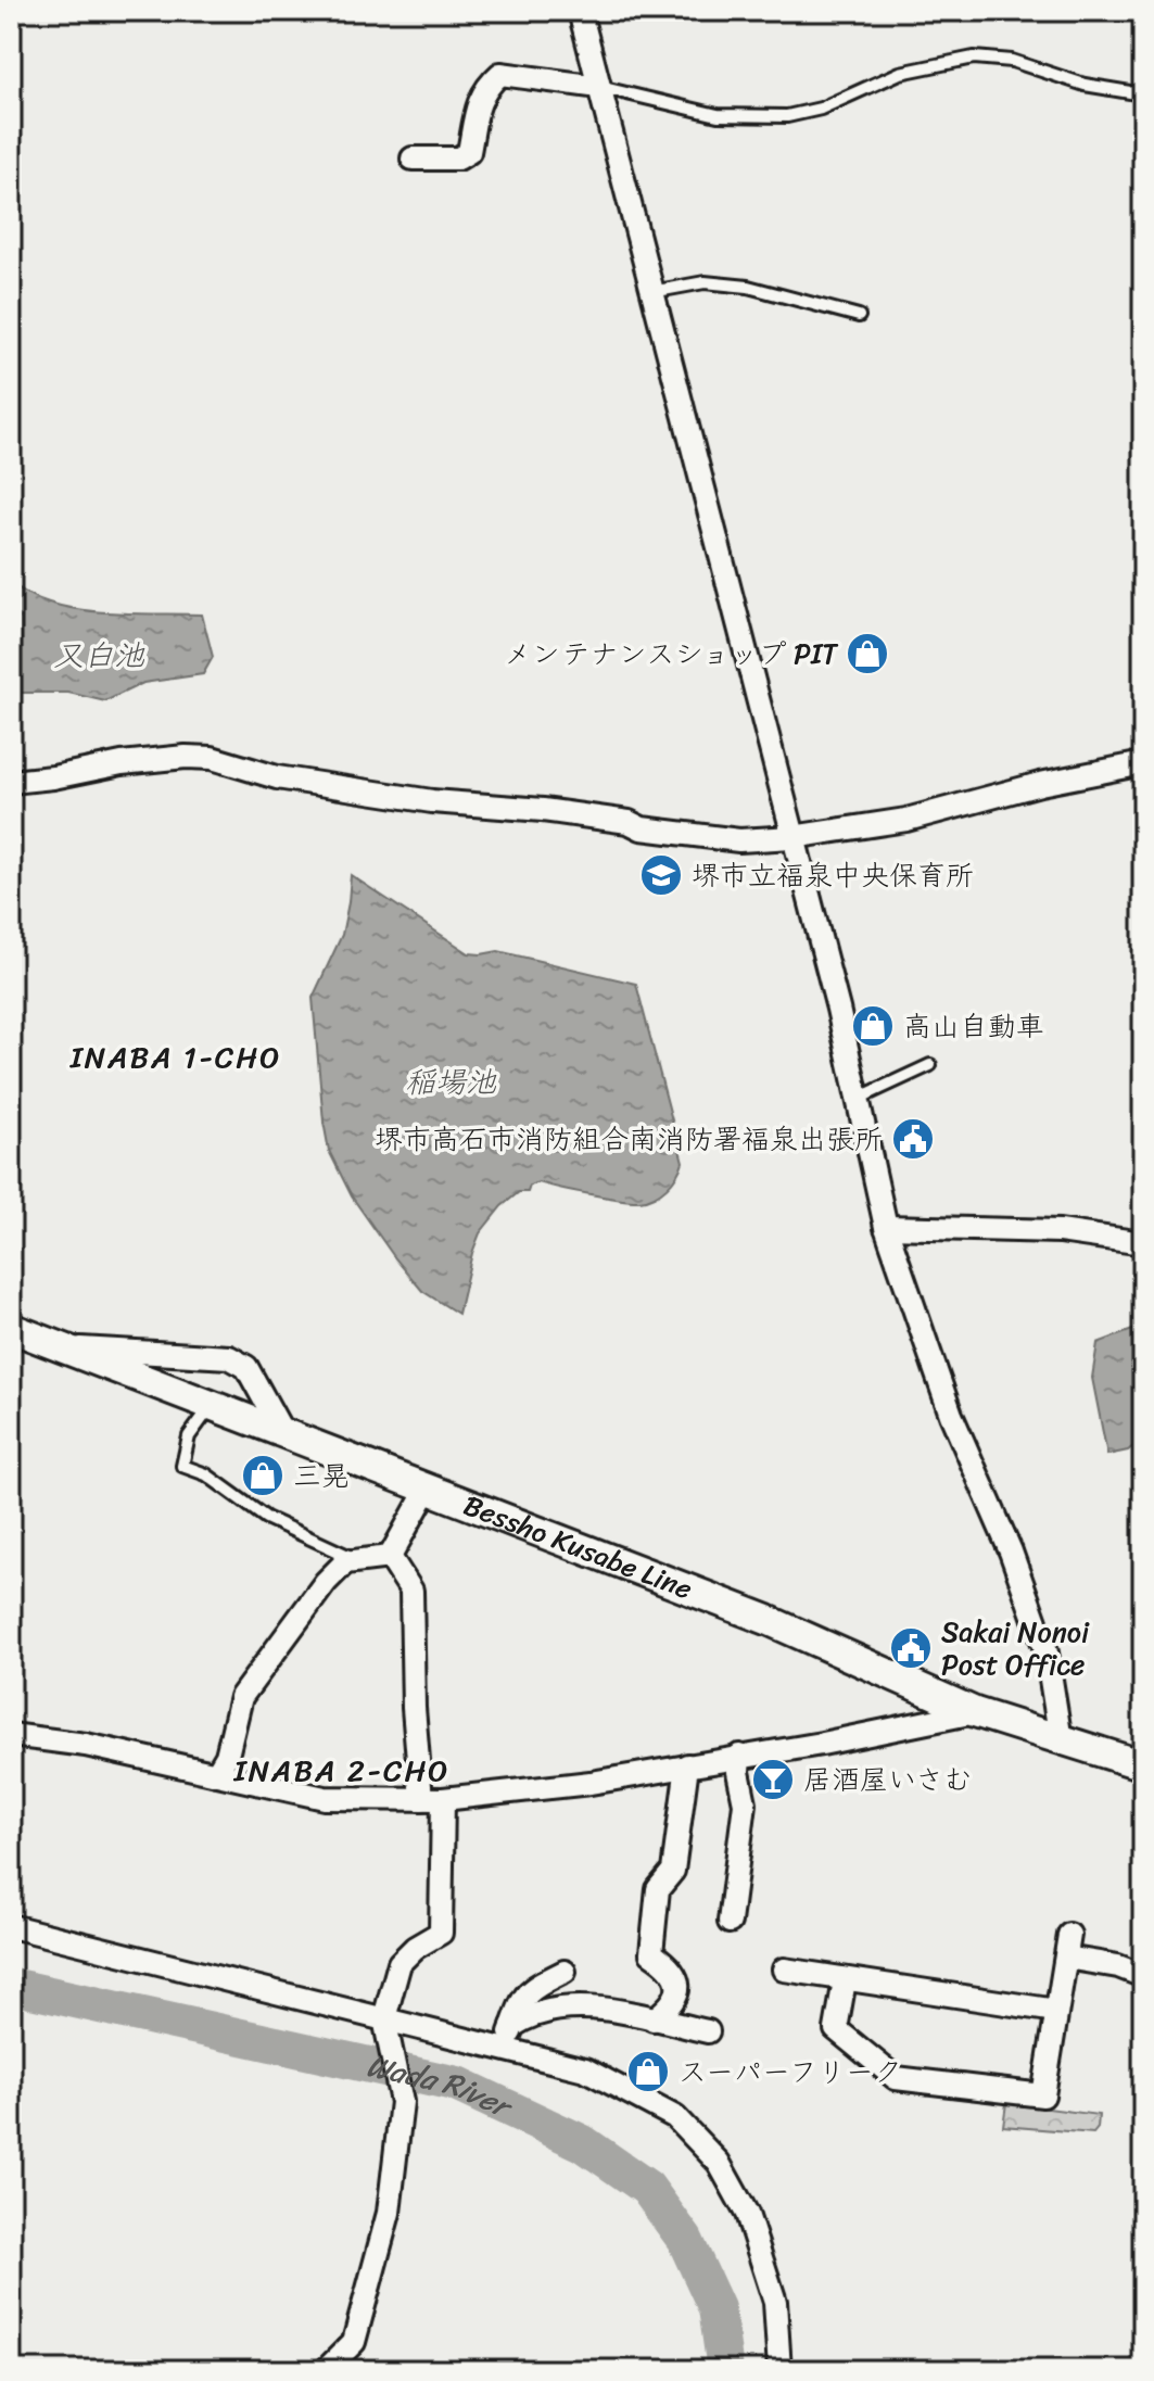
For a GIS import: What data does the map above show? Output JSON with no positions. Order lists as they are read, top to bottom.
{
  "streets": {
    "main road": ["Bessho Kusabe Line"]
  },
  "districts": ["INABA 1-CHO", "INABA 2-CHO"],
  "water": ["又白池", "稲場池", "Wada River"],
  "places": {
    "shop": [
      "メンテナンスショップ PIT",
      "高山自動車",
      "三晃",
      "スーパーフリーク"
    ],
    "school or university": ["堺市立福泉中央保育所"],
    "public building": ["堺市高石市消防組合南消防署福泉出張所", "Sakai Nonoi Post Office"],
    "bar": ["居酒屋いさむ"]
  }
}
